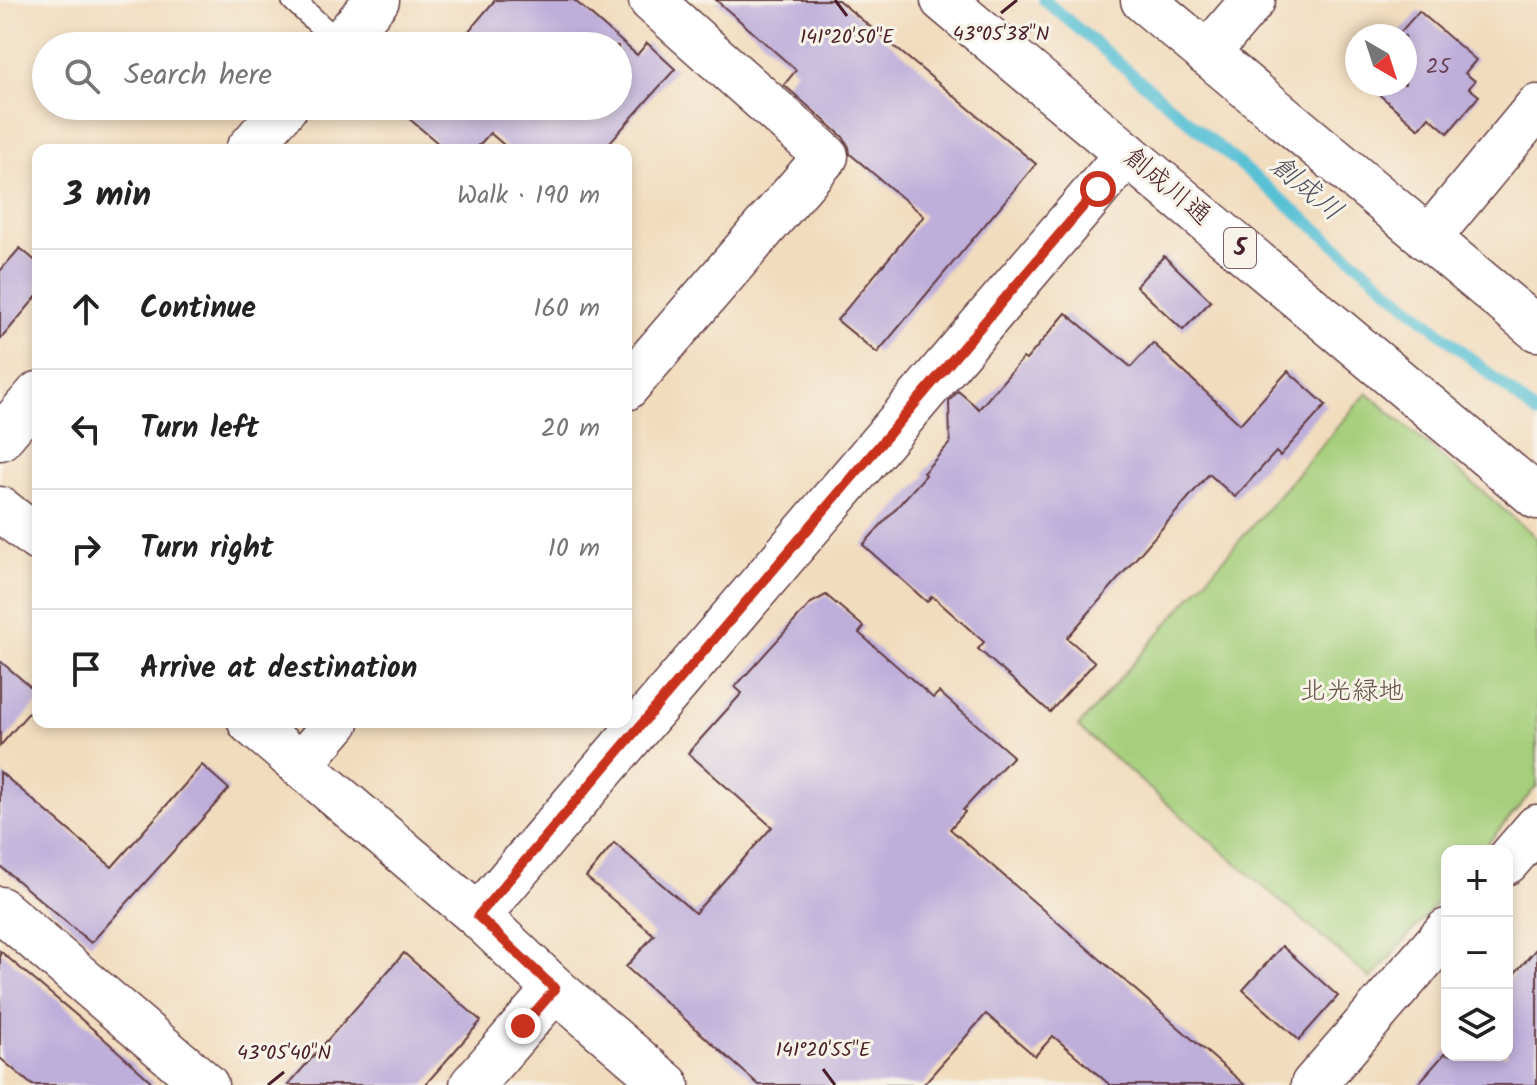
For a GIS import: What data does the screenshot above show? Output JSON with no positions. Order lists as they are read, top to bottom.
{
  "streets": {
    "main road": ["創成川通", "5"]
  },
  "water": ["創成川"],
  "parks": ["北光緑地"],
  "house_numbers": ["25"],
  "north": "bottom right",
  "page": {
    "search": "Search here",
    "heading": ["3 min", "Walk · 190 m"],
    "list": [
      ["Continue", "160 m"],
      ["Turn left", "20 m"],
      ["Turn right", "10 m"],
      "Arrive at destination"
    ],
    "map_buttons": ["+", "−"]
  },
  "coordinates": [
    "43°05'38\"N",
    "141°20'50\"E",
    "141°20'55\"E",
    "43°05'40\"N"
  ]
}
